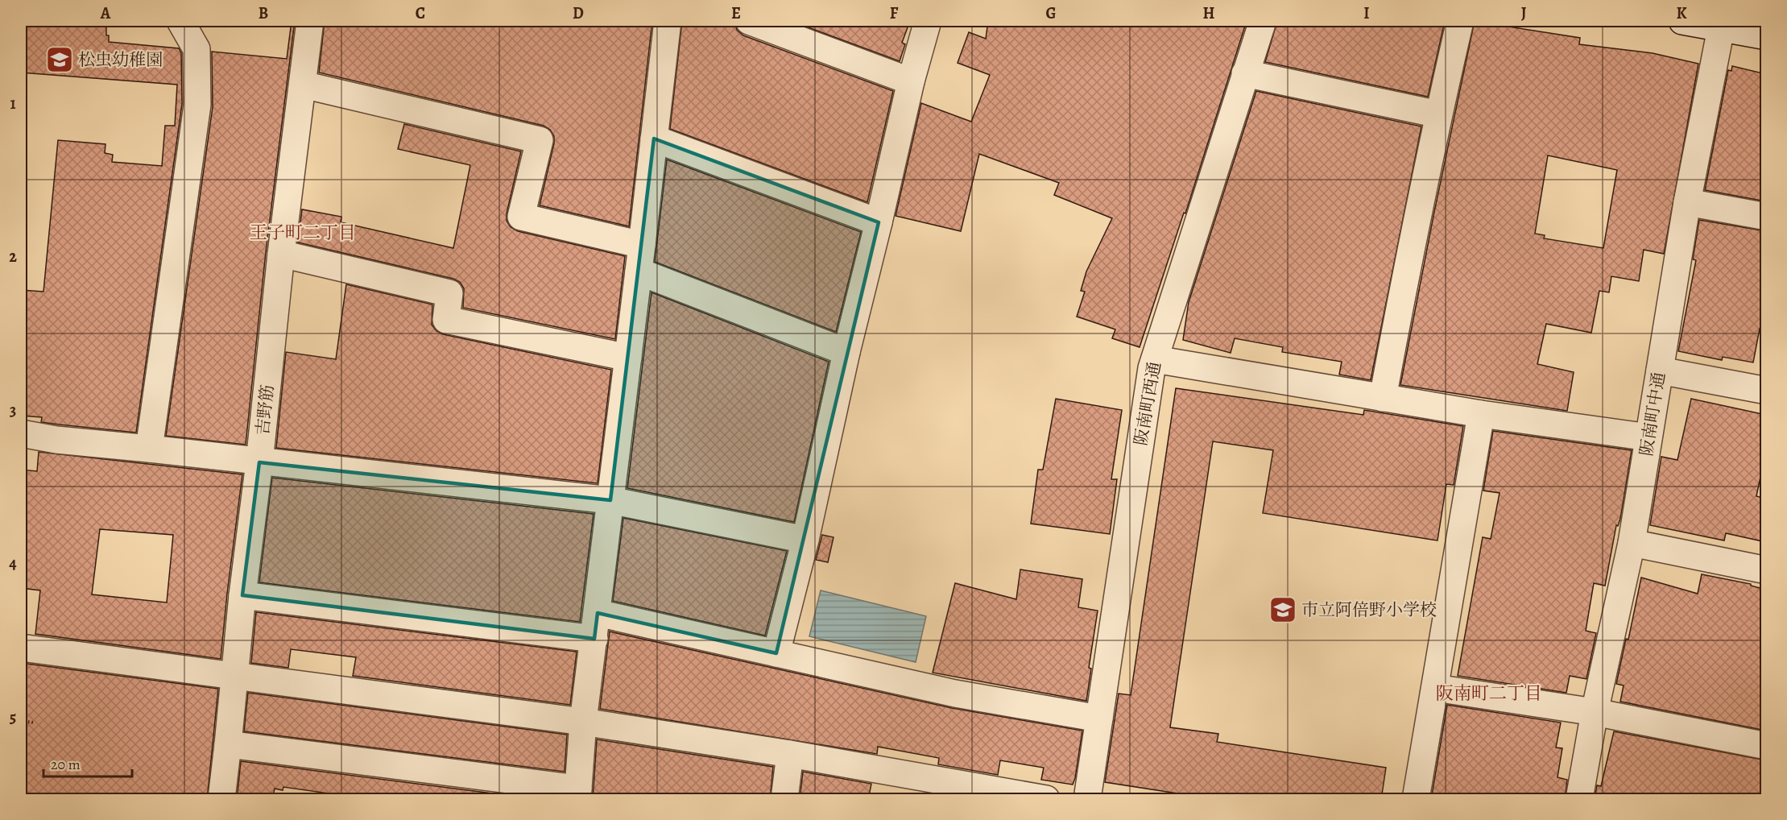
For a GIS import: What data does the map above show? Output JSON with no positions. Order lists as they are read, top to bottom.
{
  "streets": {
    "street": ["阪南町西通", "吉野筋", "阪南町中通"]
  },
  "districts": ["王子町二丁目", "阪南町二丁目"],
  "places": {
    "school or university": ["松虫幼稚園", "市立阿倍野小学校"]
  },
  "scale_bar": "20 m",
  "grid": {
    "columns": [
      "A",
      "B",
      "C",
      "D",
      "E",
      "F",
      "G",
      "H",
      "I",
      "J",
      "K"
    ],
    "rows": [
      "1",
      "2",
      "3",
      "4",
      "5"
    ]
  }
}
